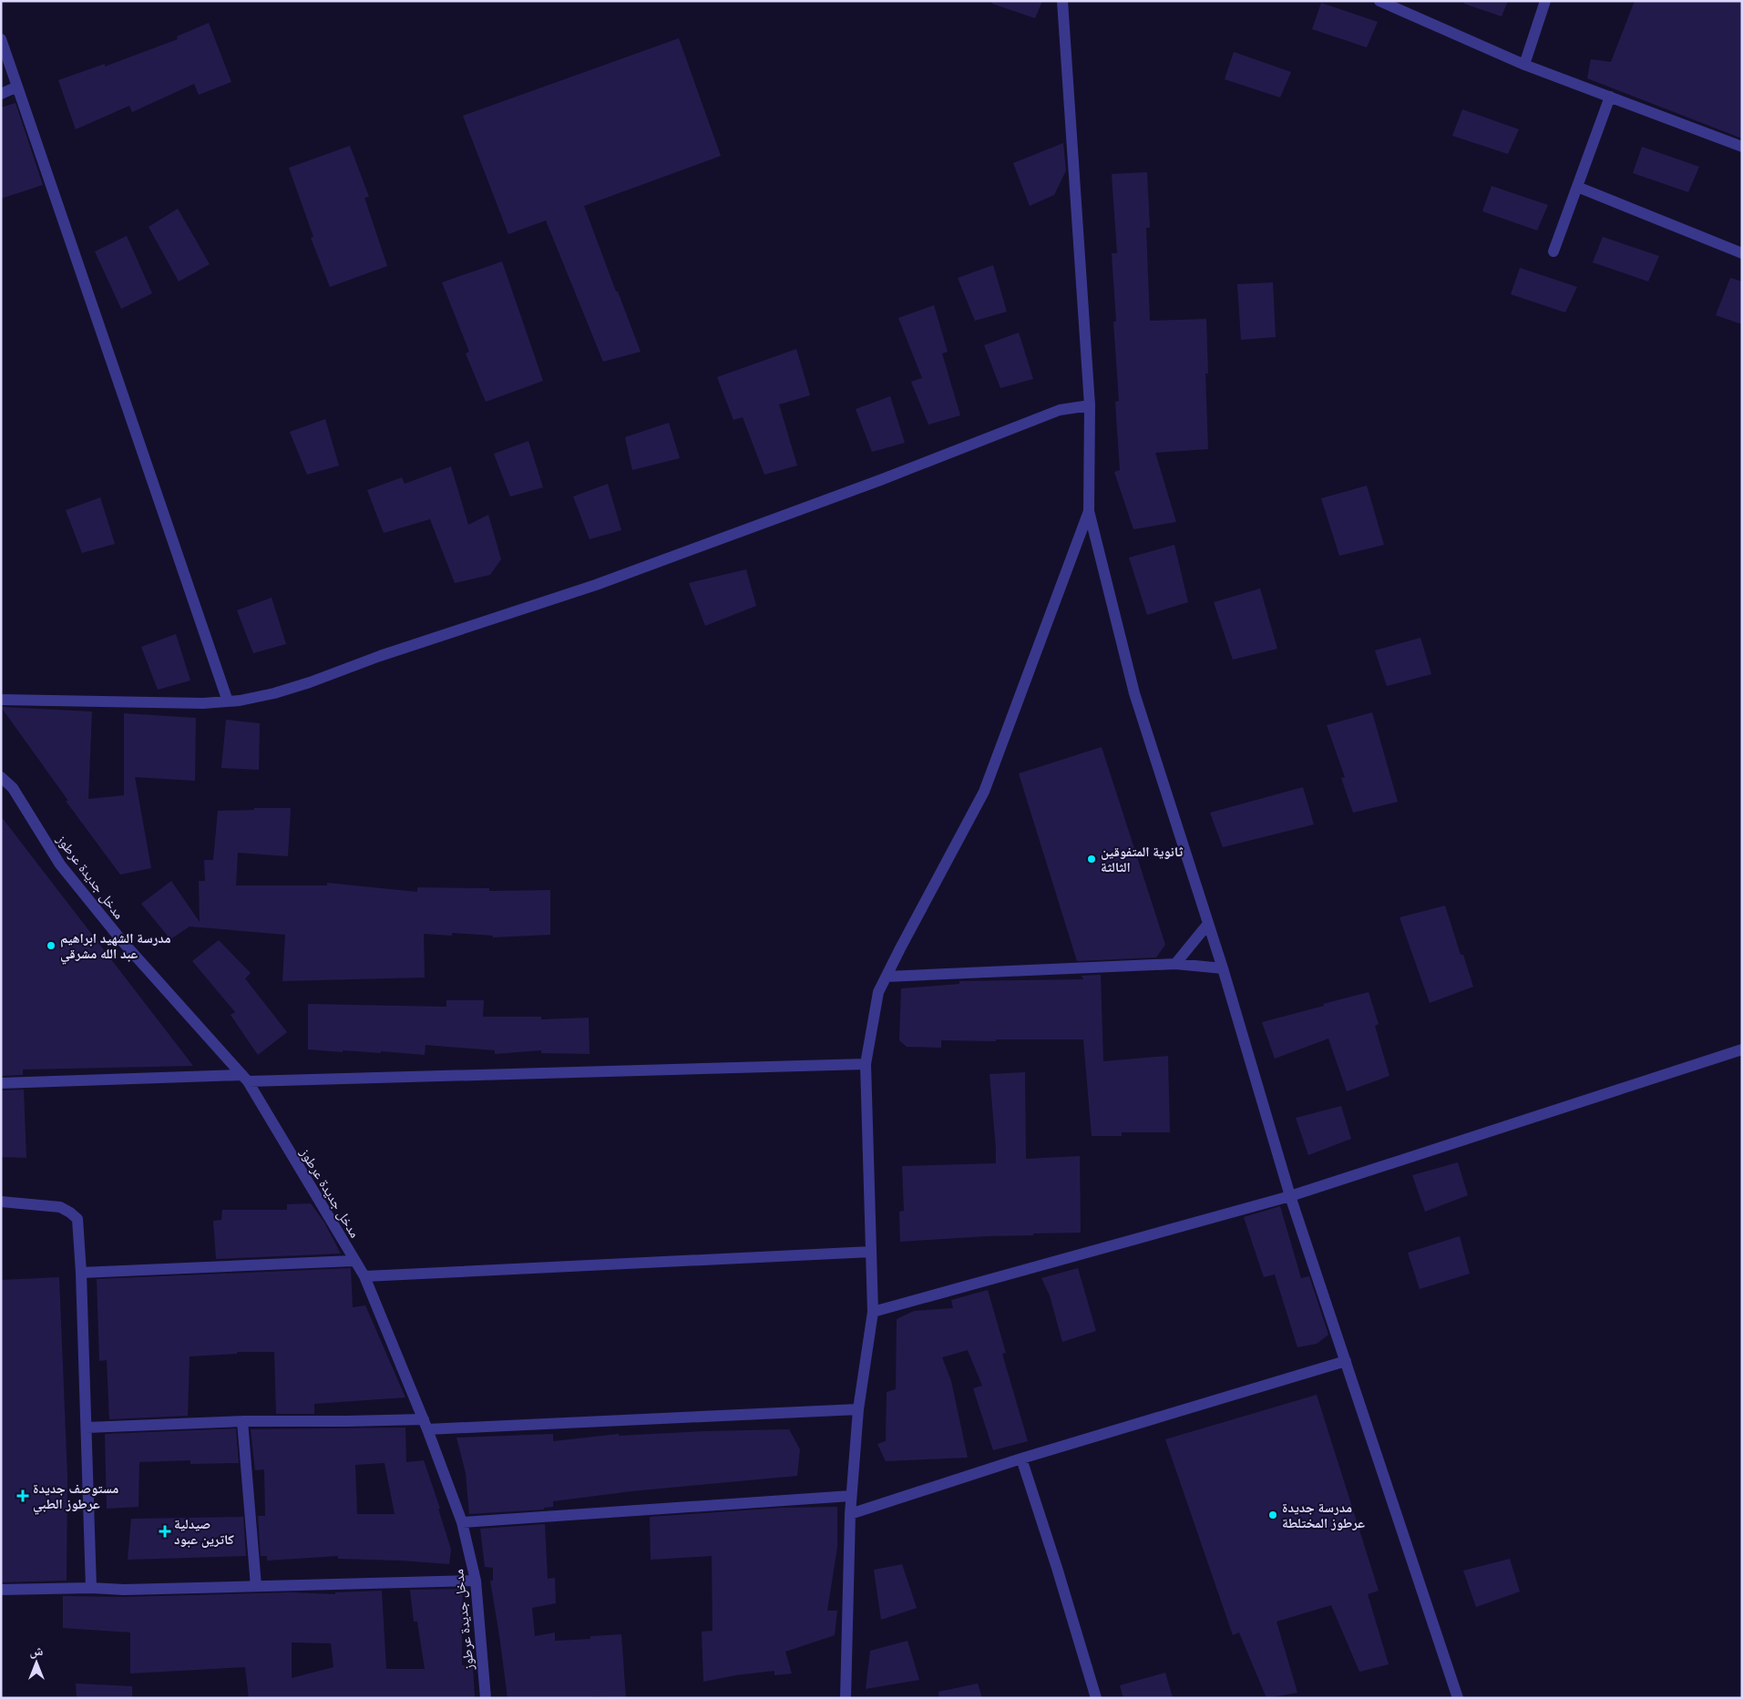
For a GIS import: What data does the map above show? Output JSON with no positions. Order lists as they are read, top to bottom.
{
  "streets": {
    "street": ["مدخل جديدة عرطوز"]
  },
  "places": {
    "other": ["ثانوية المتفوقين الثالثة", "مدرسة الشهيد ابراهيم عبد الله مشرقي", "مدرسة جديدة عرطوز المختلطة"],
    "health": ["مستوصف جديدة عرطوز الطبي", "صيدلية كاترين عبود"]
  },
  "north": "top"
}
